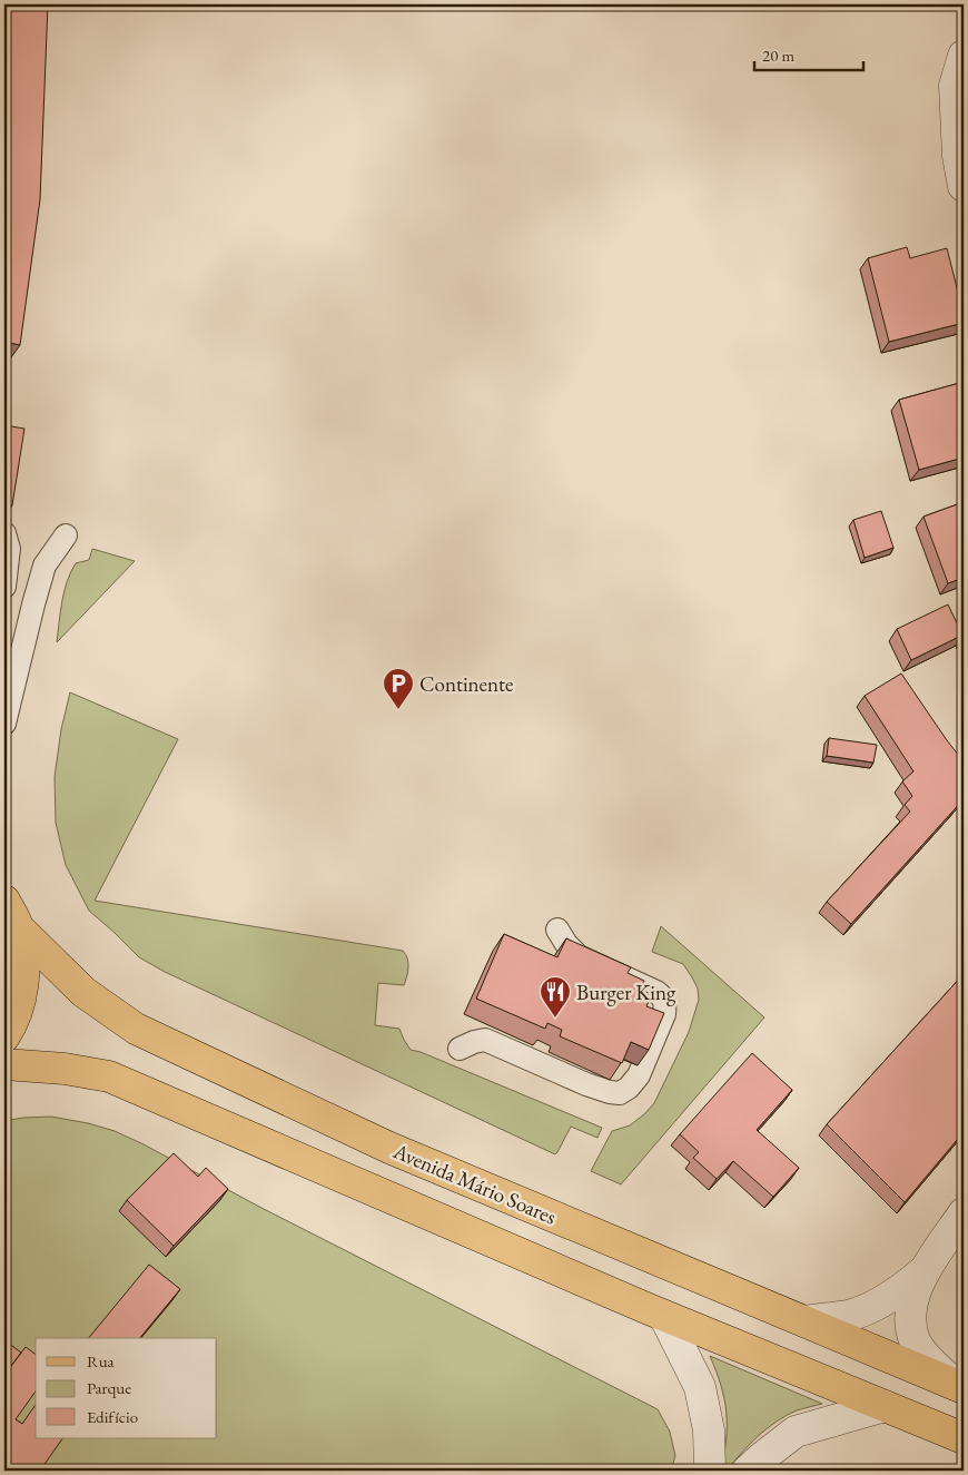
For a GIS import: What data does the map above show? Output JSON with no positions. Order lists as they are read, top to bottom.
{
  "streets": {
    "main road": ["Avenida Mário Soares"]
  },
  "places": {
    "parking": ["Continente"],
    "restaurant": ["Burger King"]
  },
  "legend": ["Rua", "Parque", "Edifício"],
  "scale_bar": "20 m"
}
